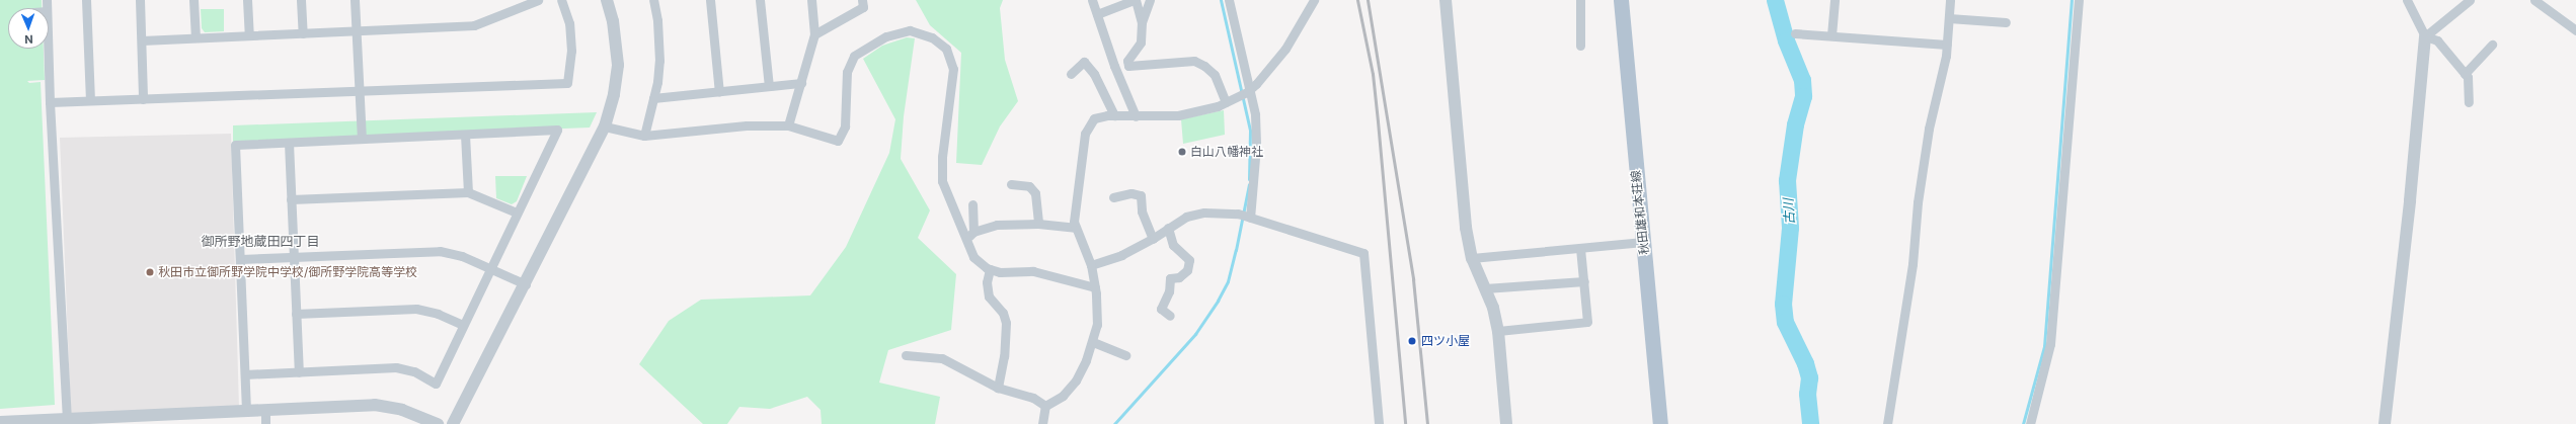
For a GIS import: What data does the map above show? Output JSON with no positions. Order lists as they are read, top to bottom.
{
  "streets": {
    "main road": ["秋田雄和本荘線"]
  },
  "districts": ["御所野地蔵田四丁目"],
  "water": ["古川"],
  "places": ["白山八幡神社", "秋田市立御所野学院中学校/御所野学院高等学校", "四ツ小屋"],
  "north": "bottom"
}
